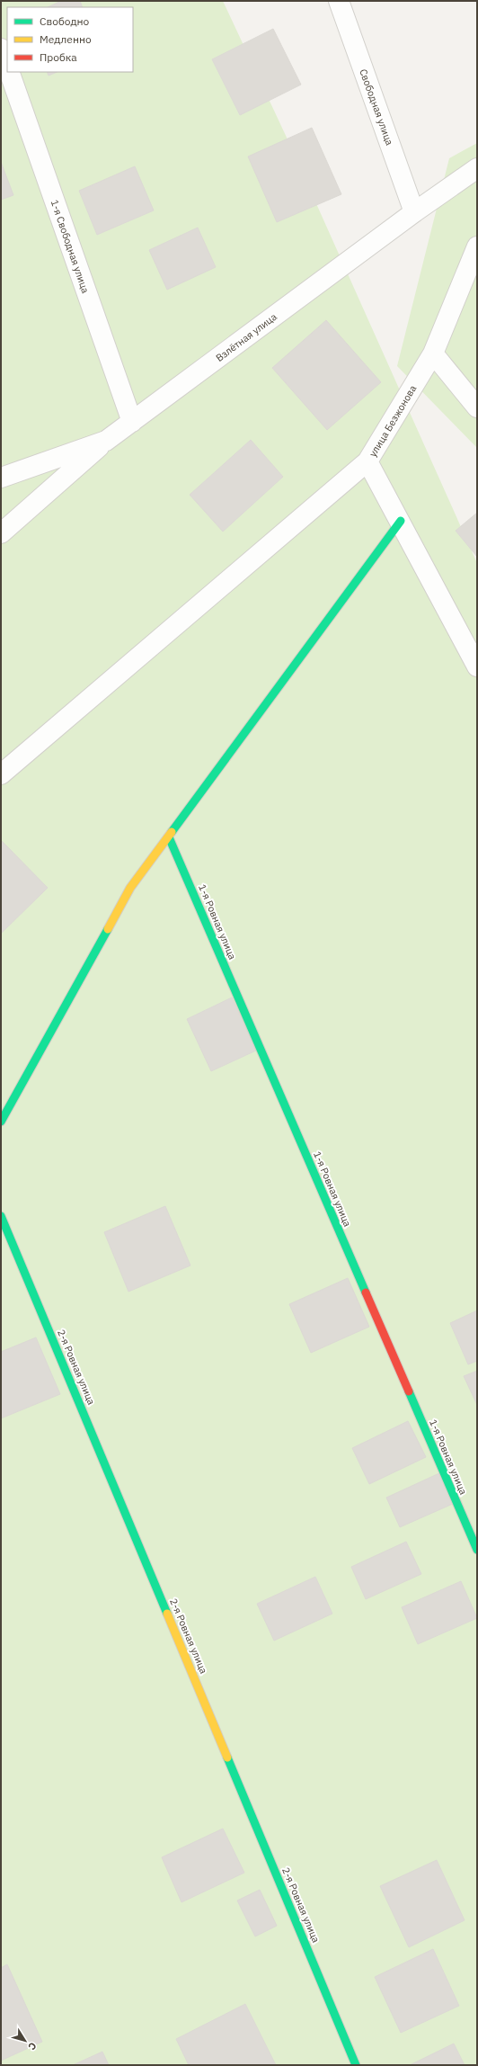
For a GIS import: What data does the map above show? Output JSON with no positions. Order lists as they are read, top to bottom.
{
  "streets": {
    "street": [
      "Свободная улица",
      "1-я Свободная улица",
      "Взлётная улица",
      "улица Безжонова",
      "1-я Ровная улица",
      "2-я Ровная улица"
    ]
  },
  "crossings": [
    ["Свободная улица", "Взлётная улица"],
    ["1-я Свободная улица", "Взлётная улица"]
  ],
  "legend": ["Свободно", "Медленно", "Пробка"],
  "north": "bottom right"
}
